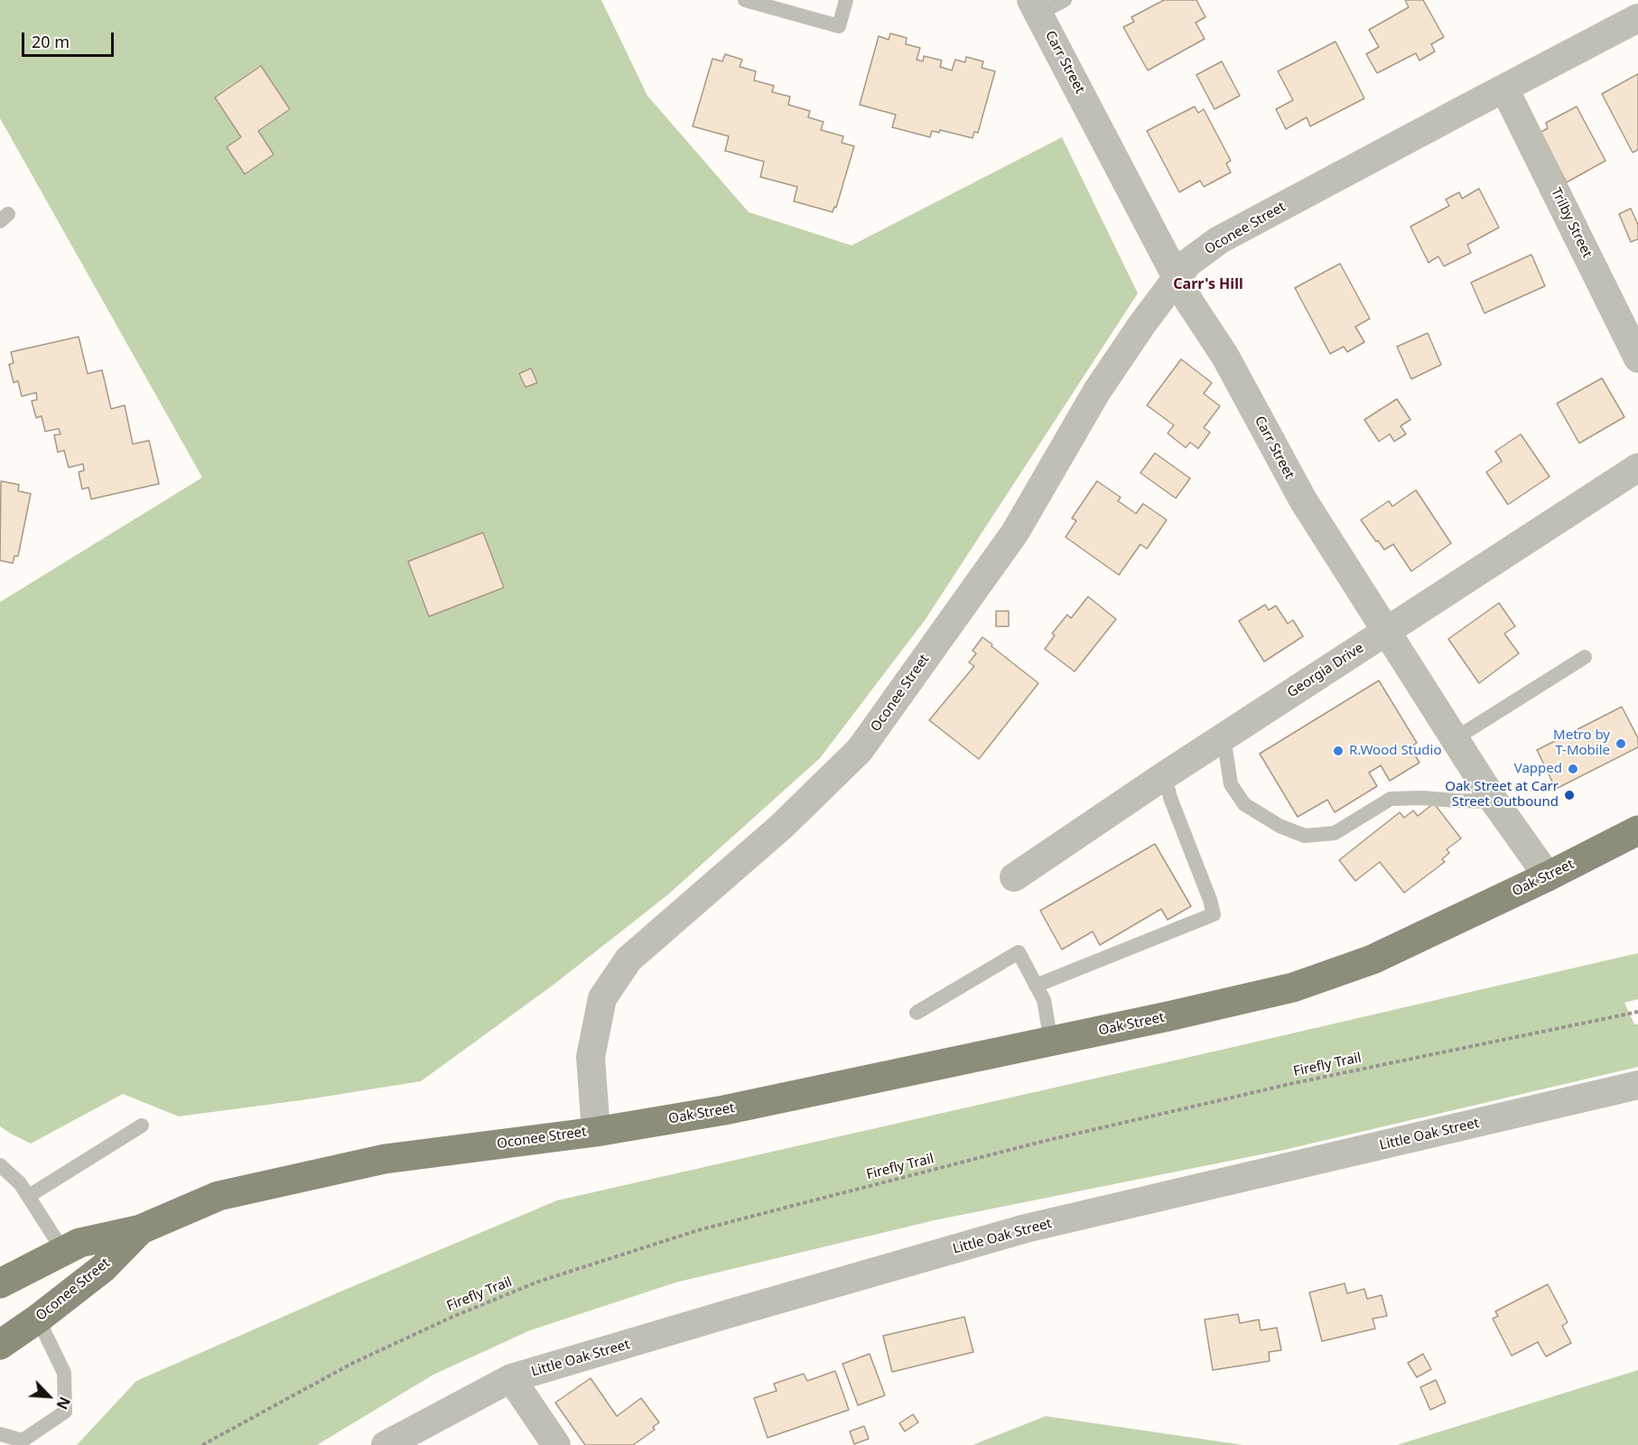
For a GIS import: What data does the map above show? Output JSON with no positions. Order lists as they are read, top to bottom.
{
  "streets": {
    "main road": ["Oconee Street", "Oak Street"],
    "street": [
      "Carr Street",
      "Trilby Street",
      "Georgia Drive",
      "Little Oak Street"
    ],
    "path": ["Firefly Trail"]
  },
  "crossings": [
    ["Carr Street", "Oconee Street"],
    ["Carr Street", "Georgia Drive"],
    ["Carr Street", "Oak Street"],
    ["Trilby Street", "Oconee Street"],
    ["Oconee Street", "Oak Street"]
  ],
  "districts": ["Carr's Hill"],
  "places": [
    "Metro by T-Mobile",
    "R.Wood Studio",
    "Vapped",
    "Oak Street at Carr Street Outbound"
  ],
  "scale_bar": "20 m",
  "north": "bottom right"
}
